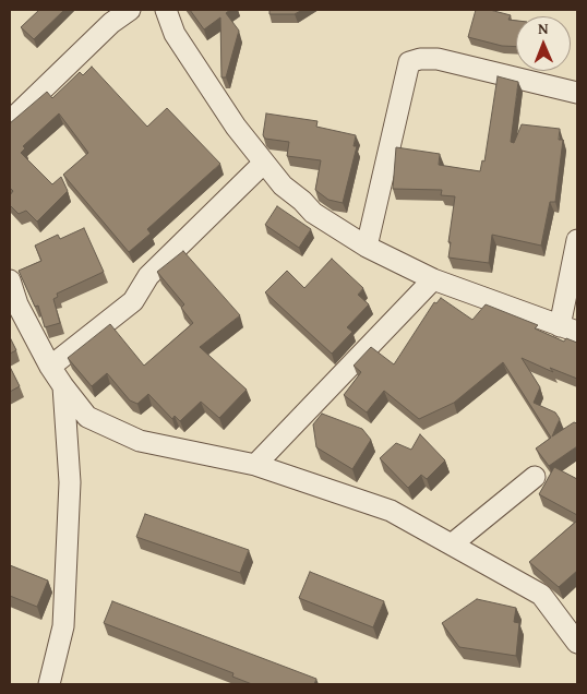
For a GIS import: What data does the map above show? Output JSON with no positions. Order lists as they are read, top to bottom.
{
  "north": "top"
}
